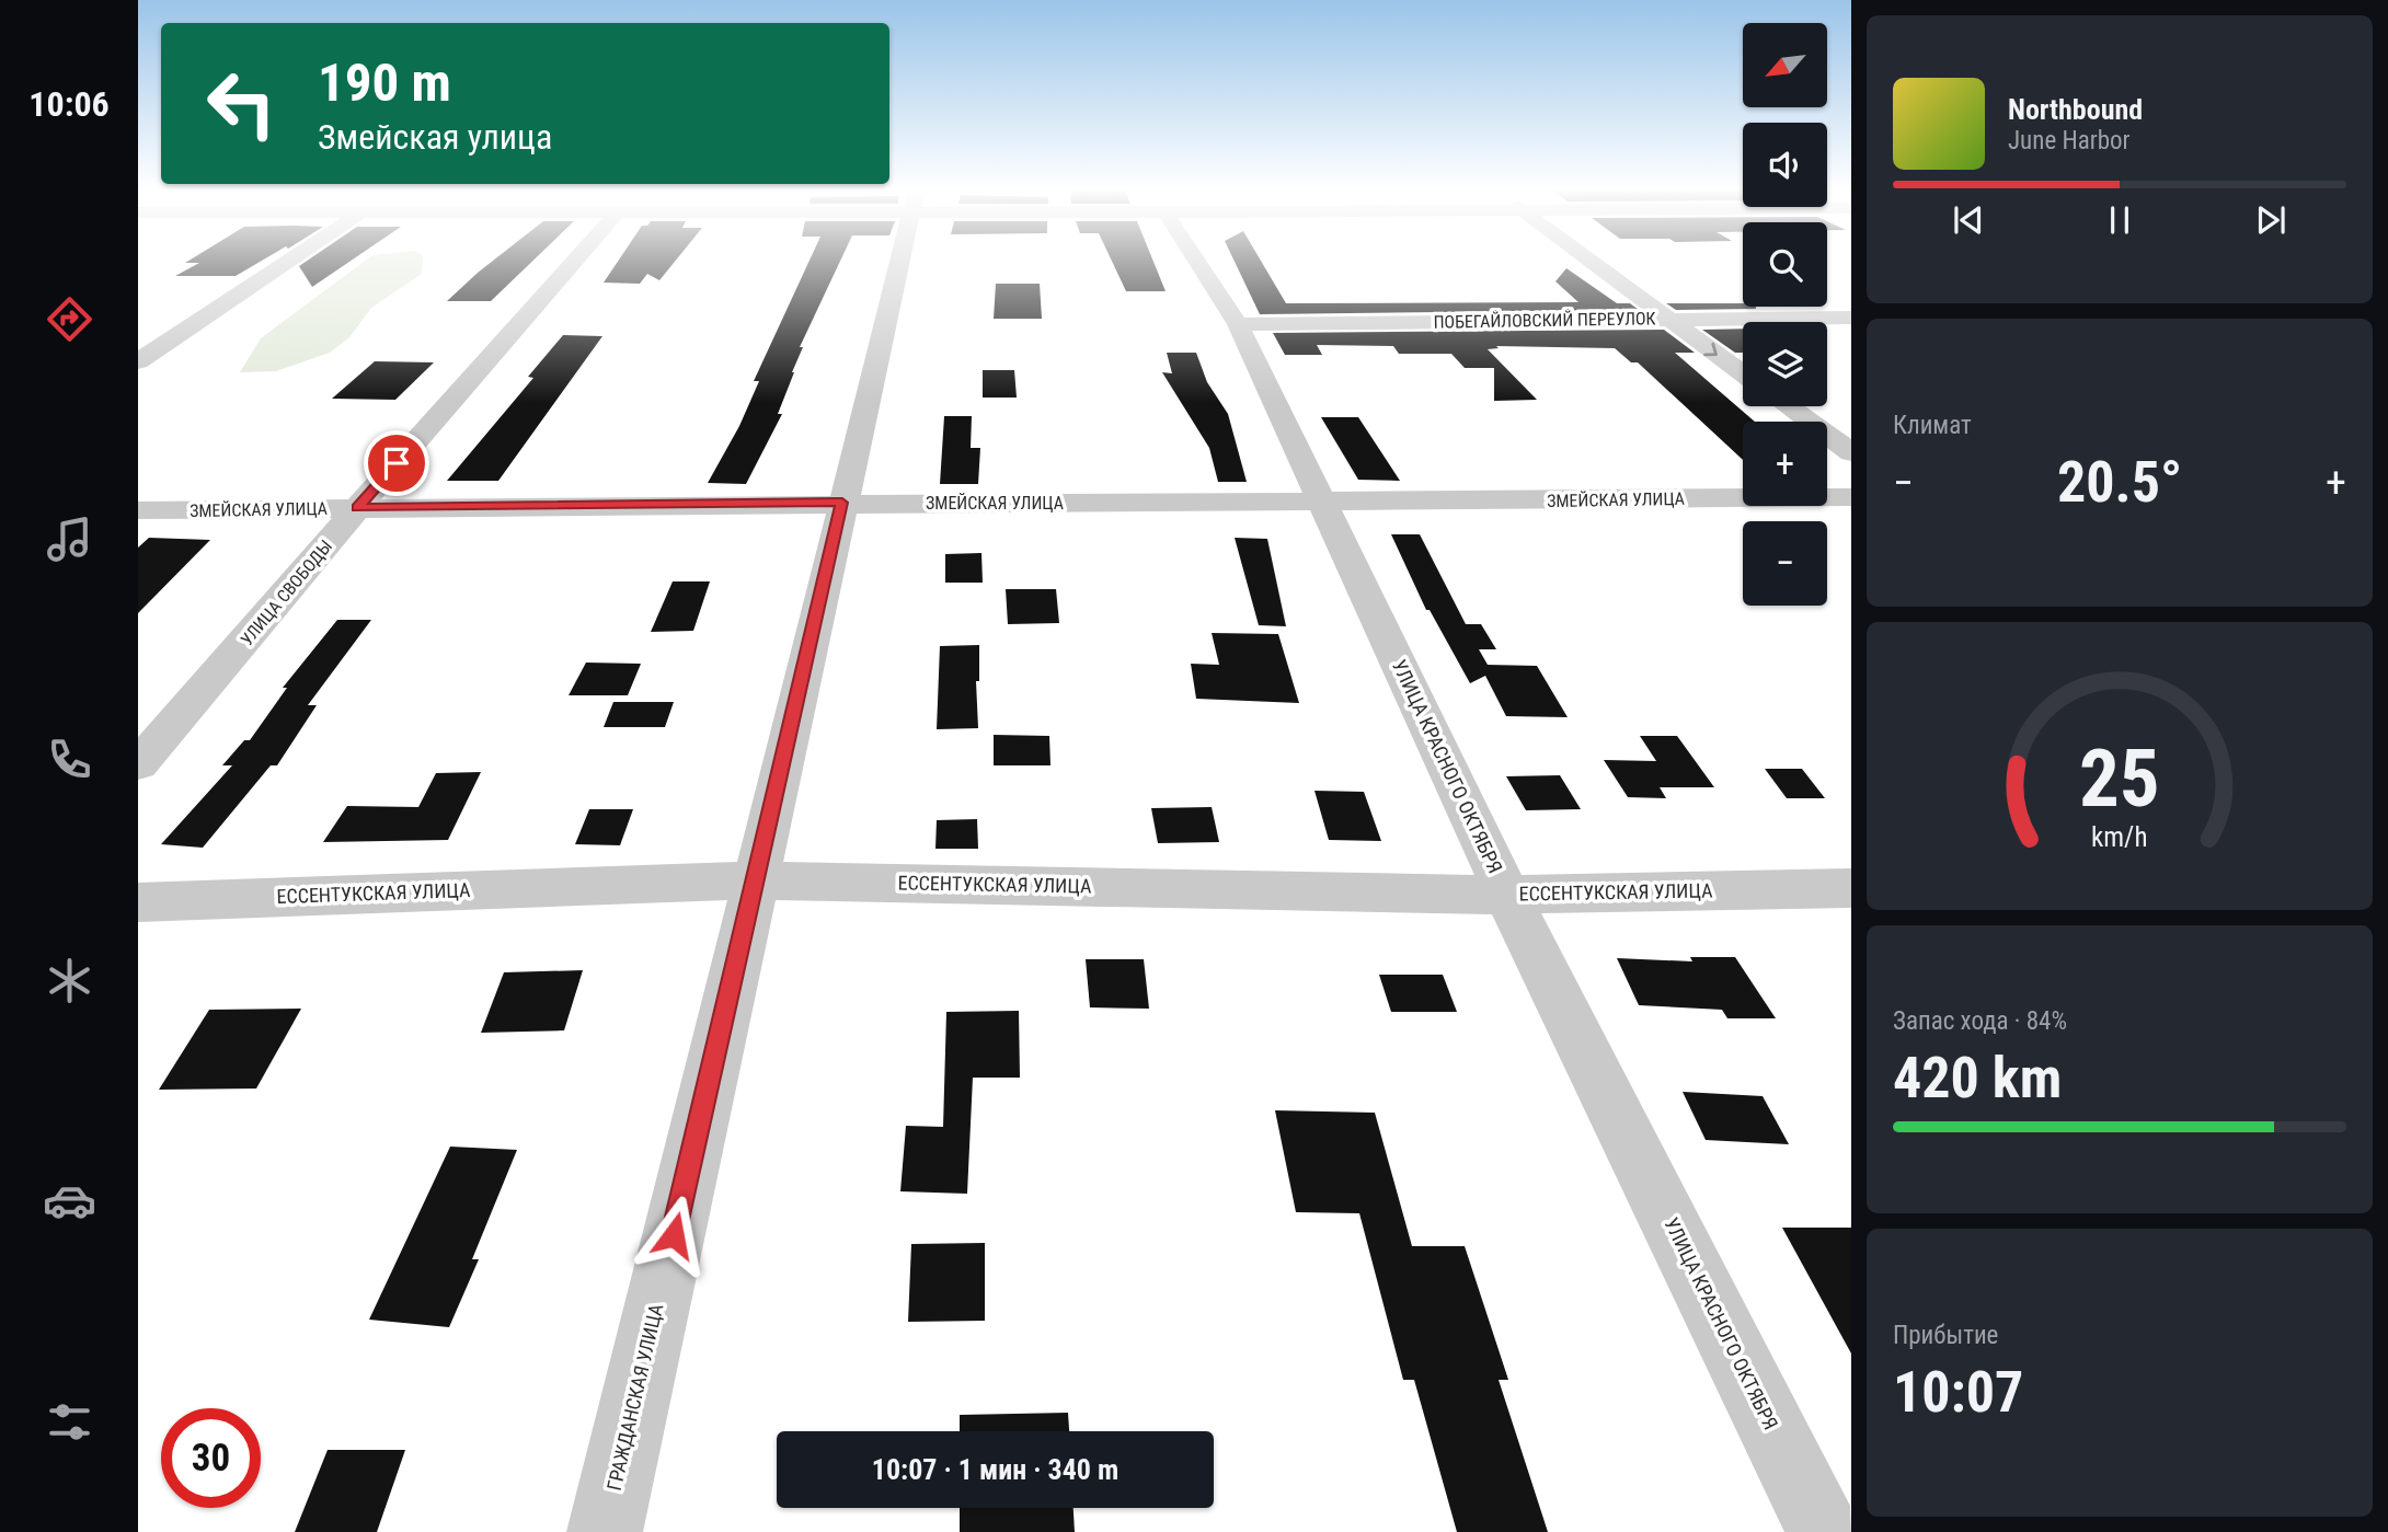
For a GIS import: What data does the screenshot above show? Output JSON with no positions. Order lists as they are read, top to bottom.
{
  "streets": {
    "street": [
      "ПОБЕГАЙЛОВСКИЙ ПЕРЕУЛОК",
      "ЗМЕЙСКАЯ УЛИЦА",
      "УЛИЦА СВОБОДЫ",
      "УЛИЦА КРАСНОГО ОКТЯБРЯ",
      "ЕССЕНТУКСКАЯ УЛИЦА",
      "ГРАЖДАНСКАЯ УЛИЦА"
    ]
  },
  "crossings": [
    ["ПОБЕГАЙЛОВСКИЙ ПЕРЕУЛОК", "УЛИЦА КРАСНОГО ОКТЯБРЯ"],
    ["ЗМЕЙСКАЯ УЛИЦА", "УЛИЦА СВОБОДЫ"],
    ["ЗМЕЙСКАЯ УЛИЦА", "УЛИЦА КРАСНОГО ОКТЯБРЯ"],
    ["ЗМЕЙСКАЯ УЛИЦА", "ГРАЖДАНСКАЯ УЛИЦА"],
    ["УЛИЦА КРАСНОГО ОКТЯБРЯ", "ЕССЕНТУКСКАЯ УЛИЦА"],
    ["ЕССЕНТУКСКАЯ УЛИЦА", "ГРАЖДАНСКАЯ УЛИЦА"]
  ],
  "north": "bottom left",
  "page": {
    "tabs": "10:06",
    "map_buttons": ["+", "−"],
    "turn": ["190 m", "Змейская улица"],
    "song": ["Northbound", "June Harbor"],
    "tile": [
      "Климат",
      ["Запас хода · 84%", "420 km"],
      ["Прибытие", "10:07"]
    ],
    "heat": ["−", "20.5°", "+"],
    "limit": "30",
    "trip": "10:07 · 1 мин · 340 m",
    "gauge": ["25", "km/h"]
  }
}
